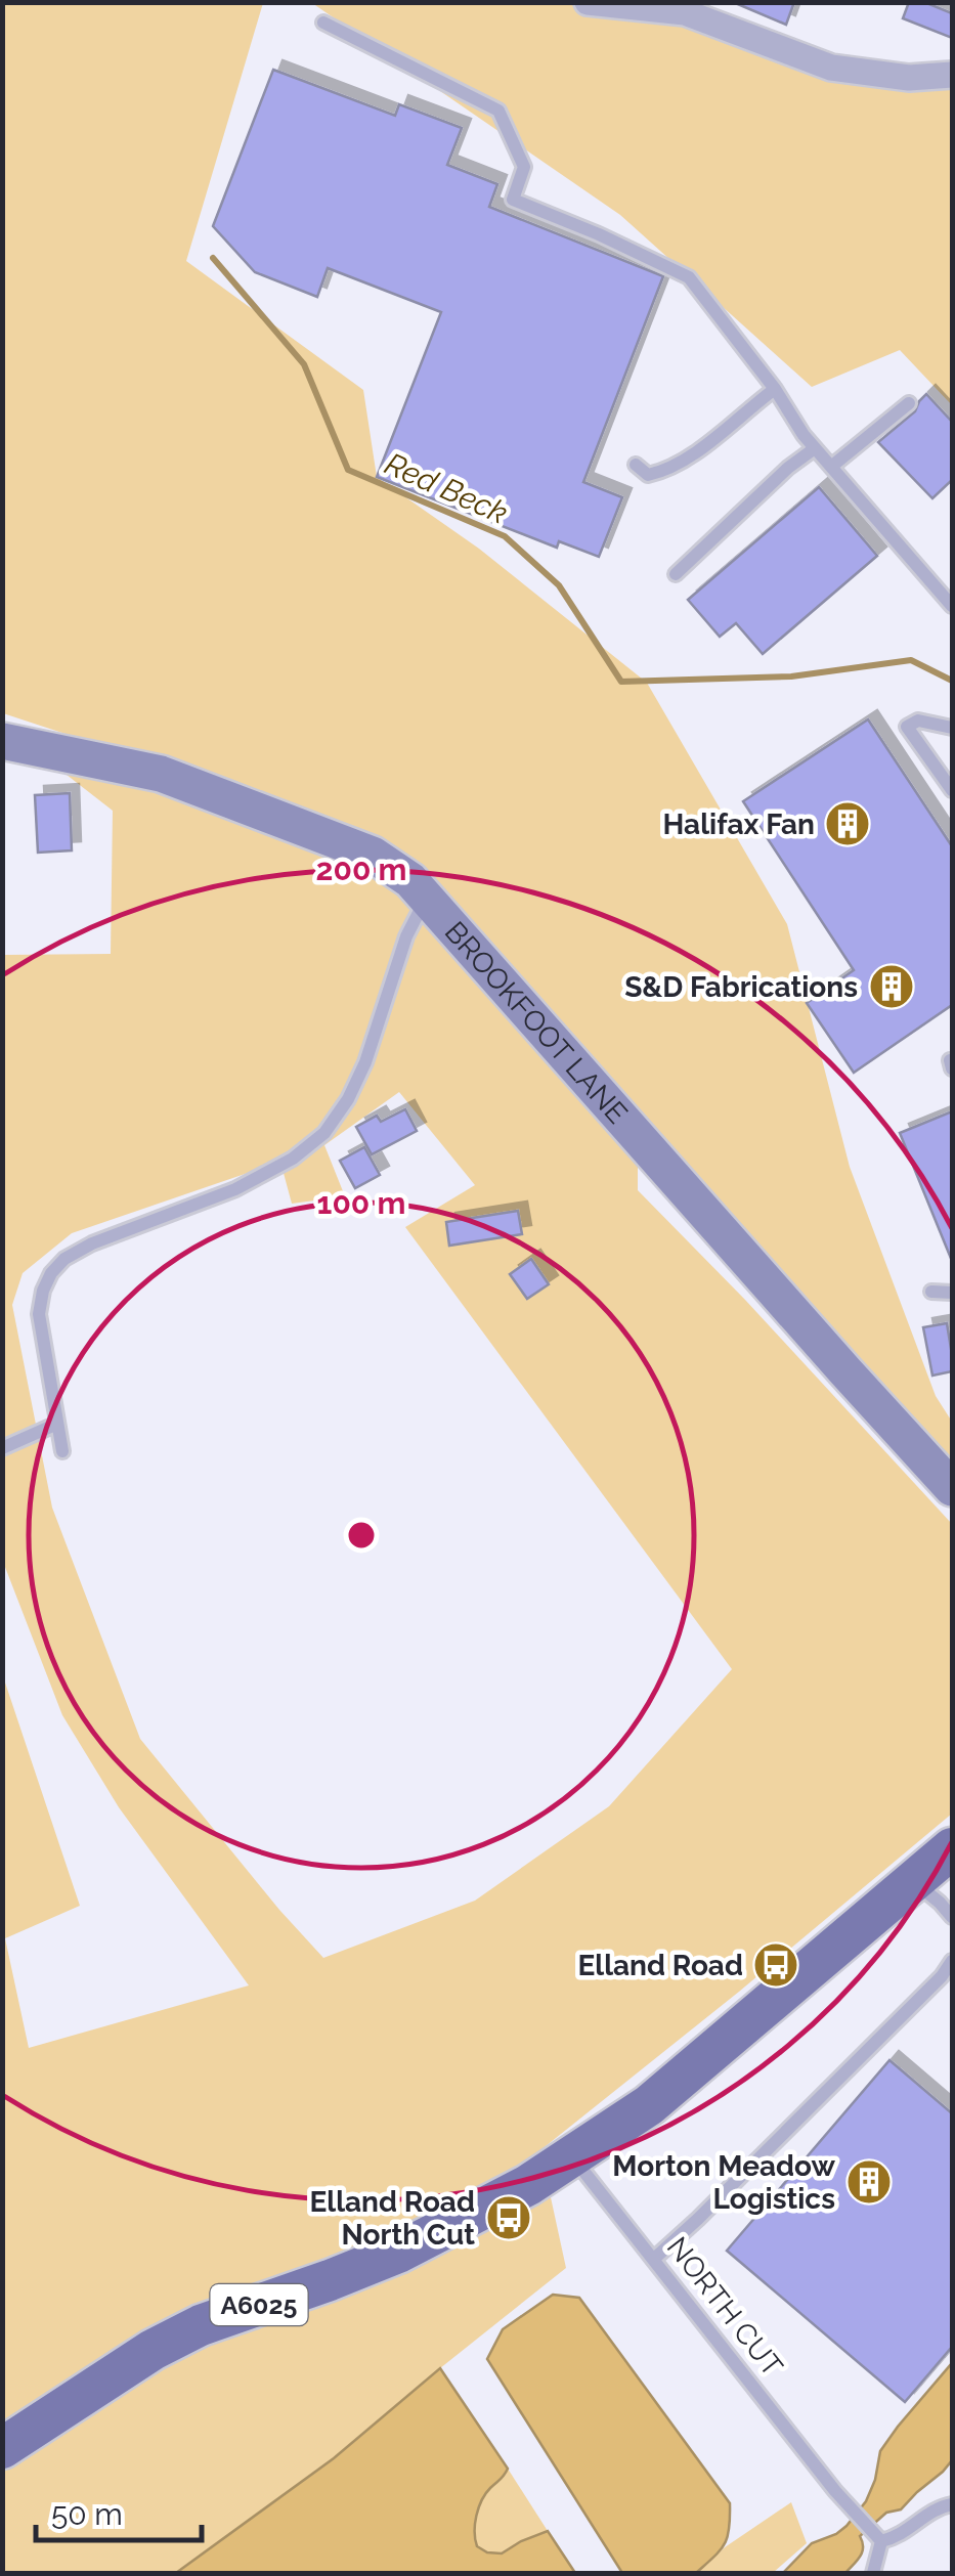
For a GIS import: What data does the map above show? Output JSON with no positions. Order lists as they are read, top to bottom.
{
  "streets": {
    "main road": ["A6025"],
    "street": ["BROOKFOOT LANE"],
    "lane": ["NORTH CUT"]
  },
  "crossings": [
    ["A6025", "NORTH CUT"]
  ],
  "water": ["Red Beck"],
  "places": {
    "building": ["Halifax Fan", "S&D Fabrications", "Morton Meadow Logistics"],
    "bus stop": ["Elland Road", "Elland Road North Cut"]
  },
  "scale_bar": "50 m",
  "rings": ["200 m", "100 m"]
}
